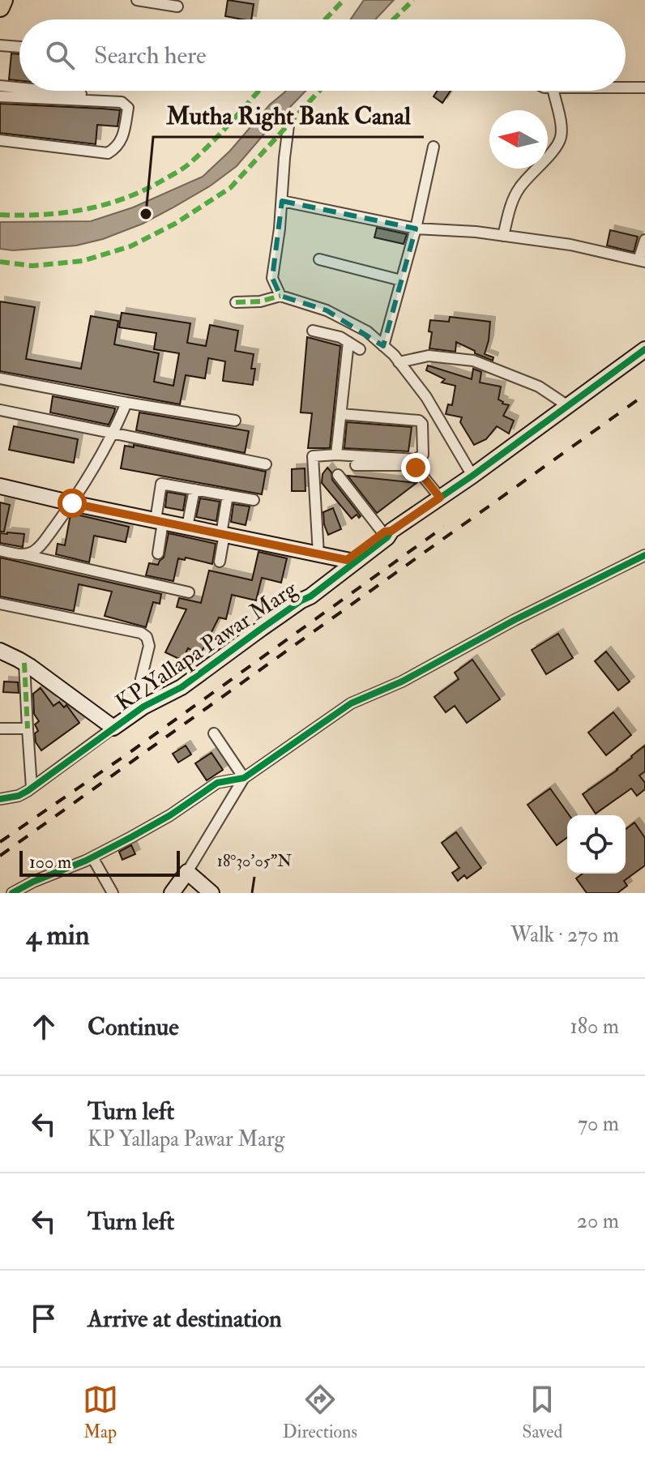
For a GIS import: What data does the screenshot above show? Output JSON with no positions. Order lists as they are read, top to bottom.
{
  "streets": {
    "street": ["KP Yallapa Pawar Marg"]
  },
  "places": ["Mutha Right Bank Canal"],
  "scale_bar": "100 m",
  "north": "left",
  "page": {
    "search": "Search here",
    "scale": "100 m",
    "heading": ["4 min", "Walk · 270 m"],
    "list": [
      ["Continue", "180 m"],
      ["Turn left", "KP Yallapa Pawar Marg", "70 m"],
      ["Turn left", "20 m"],
      "Arrive at destination"
    ],
    "nav": ["Map", "Directions", "Saved"]
  },
  "coordinates": ["18°30'05\"N"]
}
